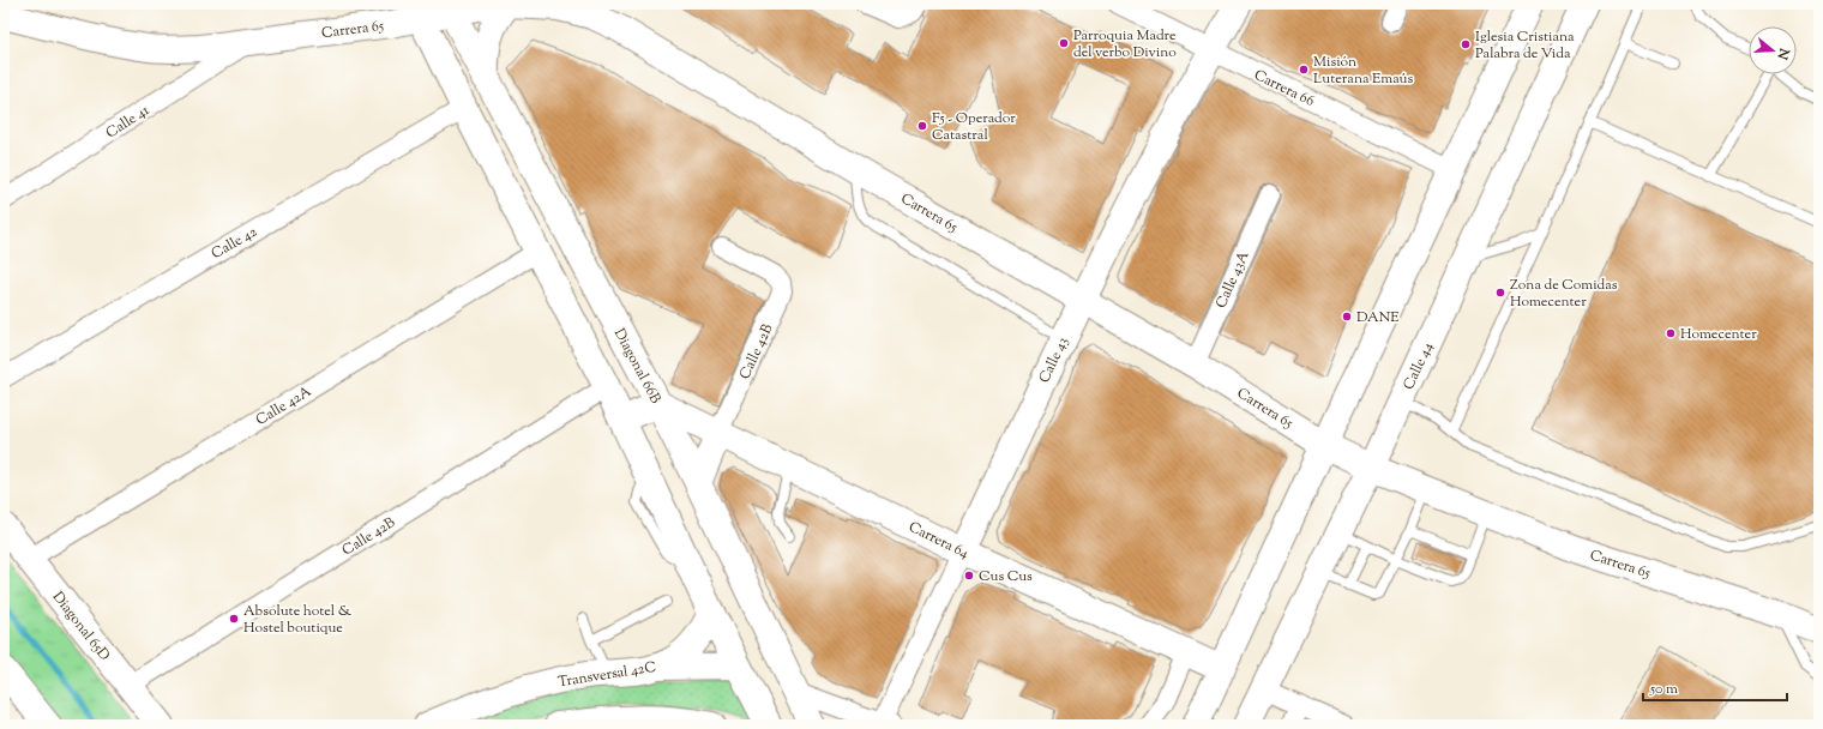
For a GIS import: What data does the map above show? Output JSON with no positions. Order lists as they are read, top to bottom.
{
  "streets": {
    "main road": [
      "Carrera 65",
      "Calle 42B",
      "Calle 43",
      "Diagonal 66B",
      "Calle 44",
      "Carrera 64",
      "Diagonal 65D",
      "Transversal 42C"
    ],
    "street": [
      "Carrera 66",
      "Calle 41",
      "Calle 42",
      "Calle 43A",
      "Calle 42A"
    ]
  },
  "crossings": [
    ["Carrera 65", "Calle 41"],
    ["Carrera 65", "Calle 43A"],
    ["Carrera 65", "Calle 43"],
    ["Carrera 65", "Diagonal 66B"],
    ["Carrera 65", "Calle 44"],
    ["Carrera 66", "Calle 43"],
    ["Calle 42B", "Diagonal 66B"],
    ["Calle 42B", "Carrera 64"],
    ["Calle 42B", "Diagonal 65D"],
    ["Calle 43", "Carrera 64"],
    ["Diagonal 66B", "Carrera 64"],
    ["Calle 42A", "Diagonal 65D"]
  ],
  "places": [
    "Parroquia Madre del verbo Divino",
    "Iglesia Cristiana Palabra de Vida",
    "Misión Luterana Emaús",
    "F5 - Operador Catastral",
    "Zona de Comidas Homecenter",
    "DANE",
    "Homecenter",
    "Cus Cus",
    "Absolute hotel & Hostel boutique"
  ],
  "scale_bar": "50 m",
  "north": "right"
}
